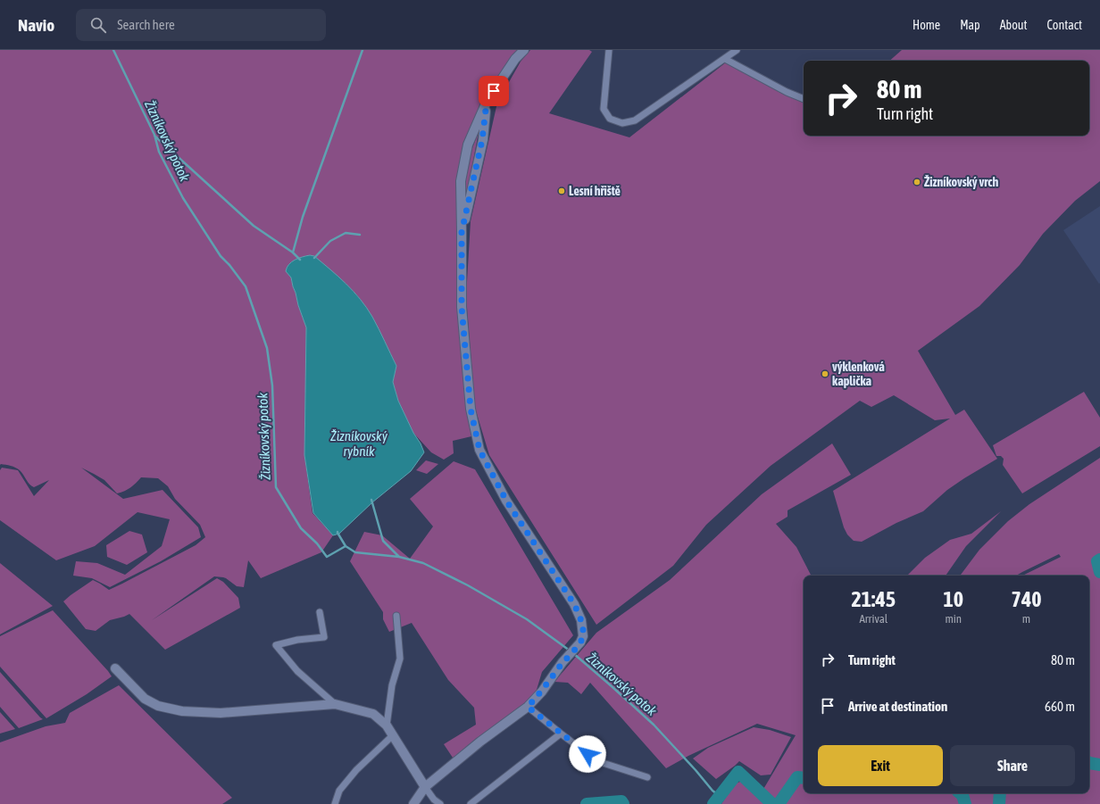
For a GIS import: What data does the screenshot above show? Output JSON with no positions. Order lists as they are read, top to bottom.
{
  "water": ["Žizníkovský potok", "Žizníkovský rybník"],
  "places": ["Žizníkovský vrch", "Lesní hřiště", "výklenková kaplička"],
  "page": {
    "header": "Navio",
    "search": "Search here",
    "nav": [
      "Home",
      "Map",
      "About",
      "Contact"
    ],
    "turn": ["80 m", "Turn right"],
    "eta": [
      "21:45",
      "Arrival",
      "10",
      "min",
      "740",
      "m"
    ],
    "list": [
      {
        "name": "Turn right",
        "value": "80 m"
      },
      {
        "name": "Arrive at destination",
        "value": "660 m"
      }
    ],
    "buttons": ["Exit", "Share"]
  }
}
